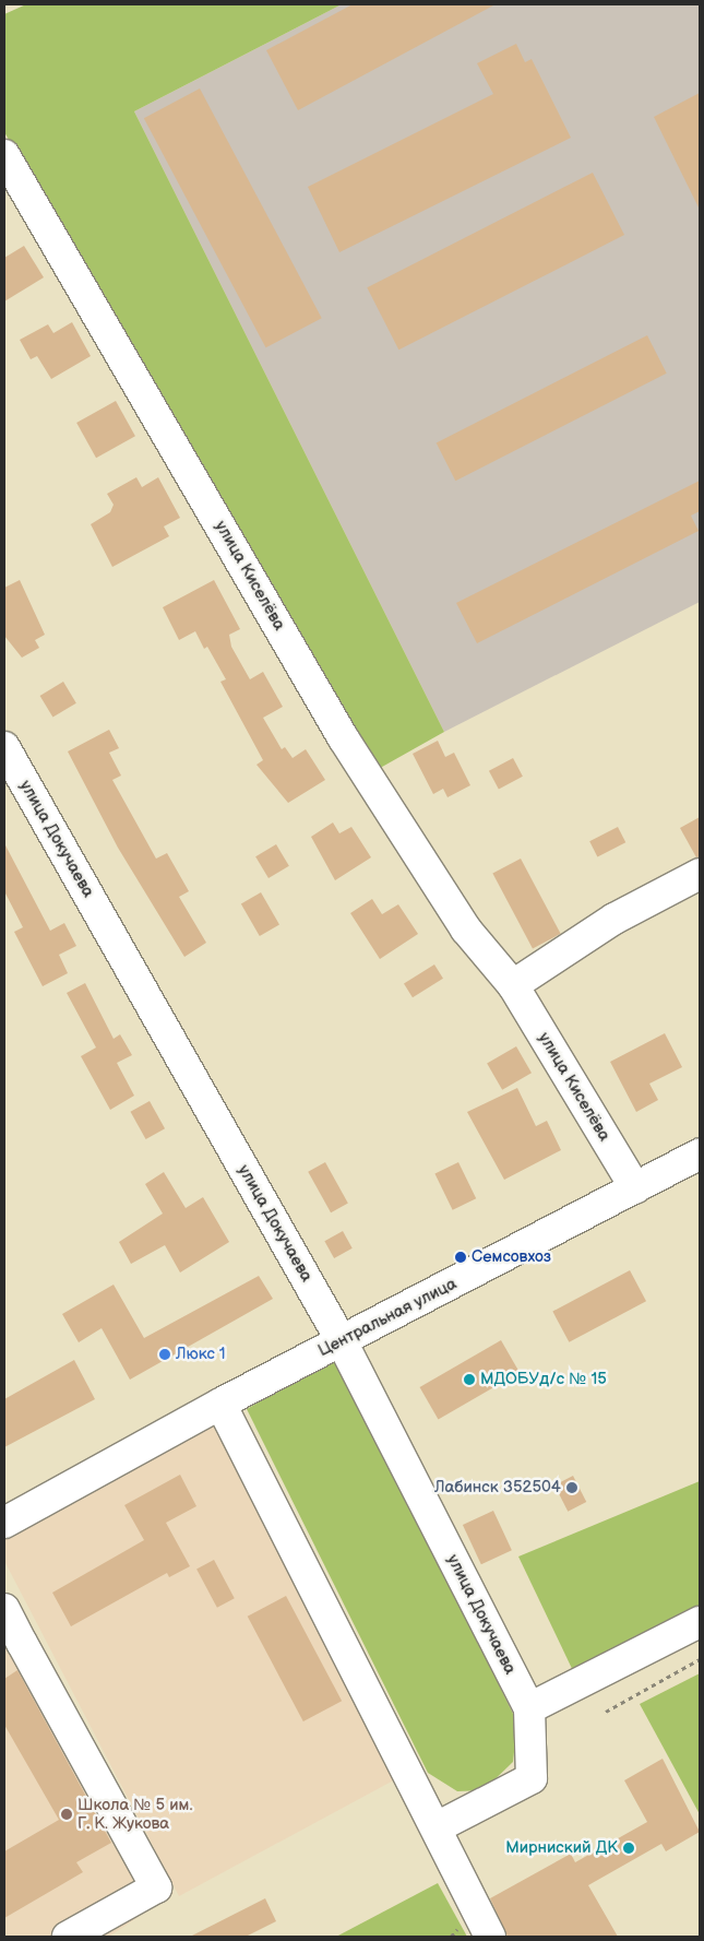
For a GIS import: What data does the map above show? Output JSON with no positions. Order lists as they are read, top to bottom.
{
  "streets": {
    "street": ["улица Киселёва", "улица Докучаева", "Центральная улица"]
  },
  "crossings": [
    ["улица Киселёва", "Центральная улица"],
    ["улица Докучаева", "Центральная улица"]
  ],
  "places": [
    "Семсовхоз",
    "Люкс 1",
    "МДОБУд/с № 15",
    "Лабинск 352504",
    "Школа № 5 им. Г. К. Жукова",
    "Мирниский ДК"
  ]
}
